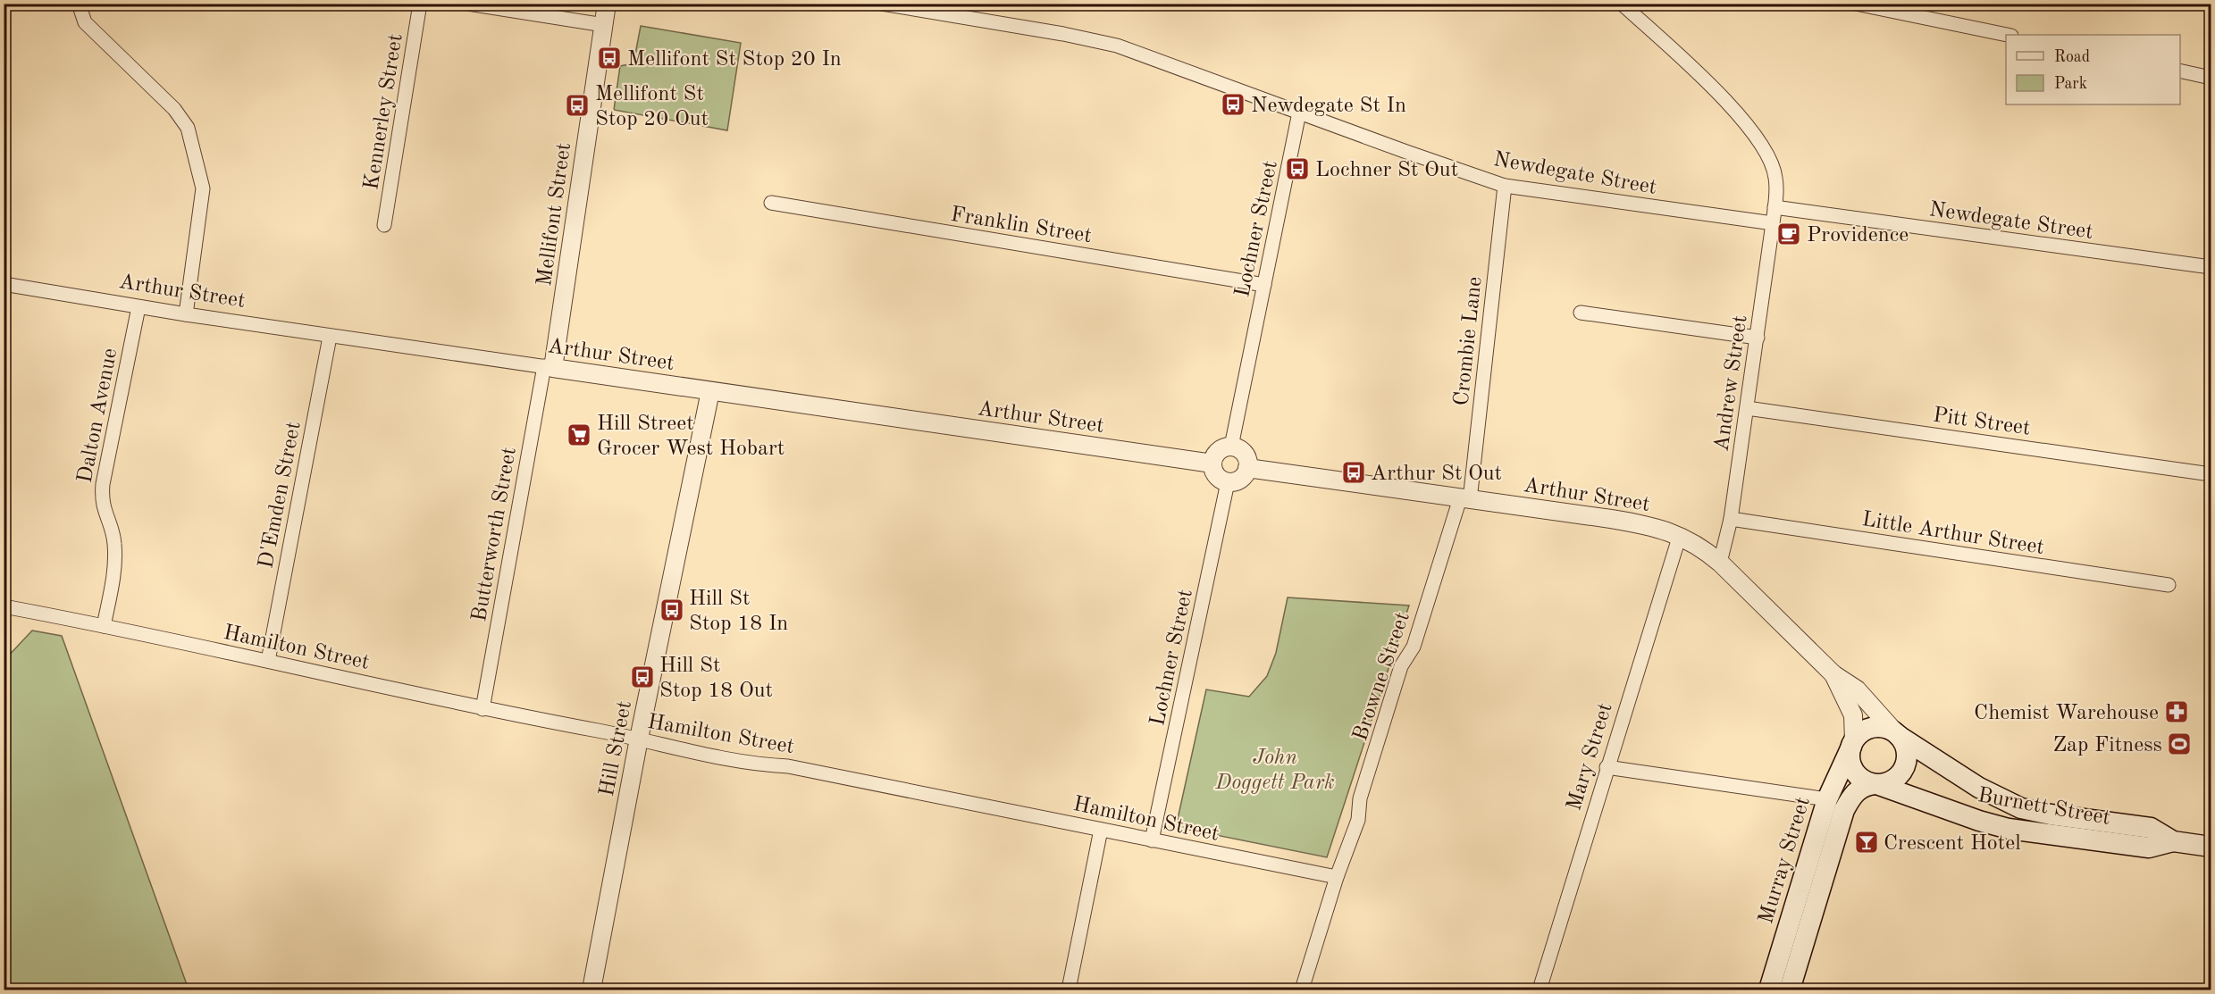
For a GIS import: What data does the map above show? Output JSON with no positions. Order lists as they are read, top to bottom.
{
  "streets": {
    "main road": ["Burnett Street", "Murray Street"],
    "street": [
      "Kennerley Street",
      "Newdegate Street",
      "Mellifont Street",
      "Franklin Street",
      "Lochner Street",
      "Arthur Street",
      "Crombie Lane",
      "Andrew Street",
      "Dalton Avenue",
      "Pitt Street",
      "D'Emden Street",
      "Little Arthur Street",
      "Butterworth Street",
      "Hamilton Street",
      "Browne Street",
      "Hill Street",
      "Mary Street"
    ]
  },
  "crossings": [
    ["Newdegate Street", "Lochner Street"],
    ["Newdegate Street", "Crombie Lane"],
    ["Newdegate Street", "Andrew Street"],
    ["Mellifont Street", "Arthur Street"],
    ["Mellifont Street", "Butterworth Street"],
    ["Franklin Street", "Lochner Street"],
    ["Lochner Street", "Arthur Street"],
    ["Lochner Street", "Hamilton Street"],
    ["Arthur Street", "Crombie Lane"],
    ["Arthur Street", "Andrew Street"],
    ["Arthur Street", "Dalton Avenue"],
    ["Arthur Street", "D'Emden Street"],
    ["Arthur Street", "Butterworth Street"],
    ["Arthur Street", "Browne Street"],
    ["Arthur Street", "Hill Street"],
    ["Arthur Street", "Mary Street"],
    ["Arthur Street", "Burnett Street"],
    ["Arthur Street", "Murray Street"],
    ["Crombie Lane", "Browne Street"],
    ["Andrew Street", "Pitt Street"],
    ["Andrew Street", "Little Arthur Street"],
    ["Dalton Avenue", "Hamilton Street"],
    ["D'Emden Street", "Hamilton Street"],
    ["Butterworth Street", "Hamilton Street"],
    ["Hamilton Street", "Browne Street"],
    ["Hamilton Street", "Hill Street"],
    ["Burnett Street", "Murray Street"]
  ],
  "parks": ["John Doggett Park"],
  "places": {
    "bus stop": [
      "Mellifont St Stop 20 In",
      "Newdegate St In",
      "Mellifont St Stop 20 Out",
      "Lochner St Out",
      "Arthur St Out",
      "Hill St Stop 18 In",
      "Hill St Stop 18 Out"
    ],
    "cafe": ["Providence"],
    "supermarket": ["Hill Street Grocer West Hobart"],
    "pharmacy": ["Chemist Warehouse"],
    "sports": ["Zap Fitness"],
    "bar": ["Crescent Hotel"]
  },
  "legend": ["Road", "Park"]
}
